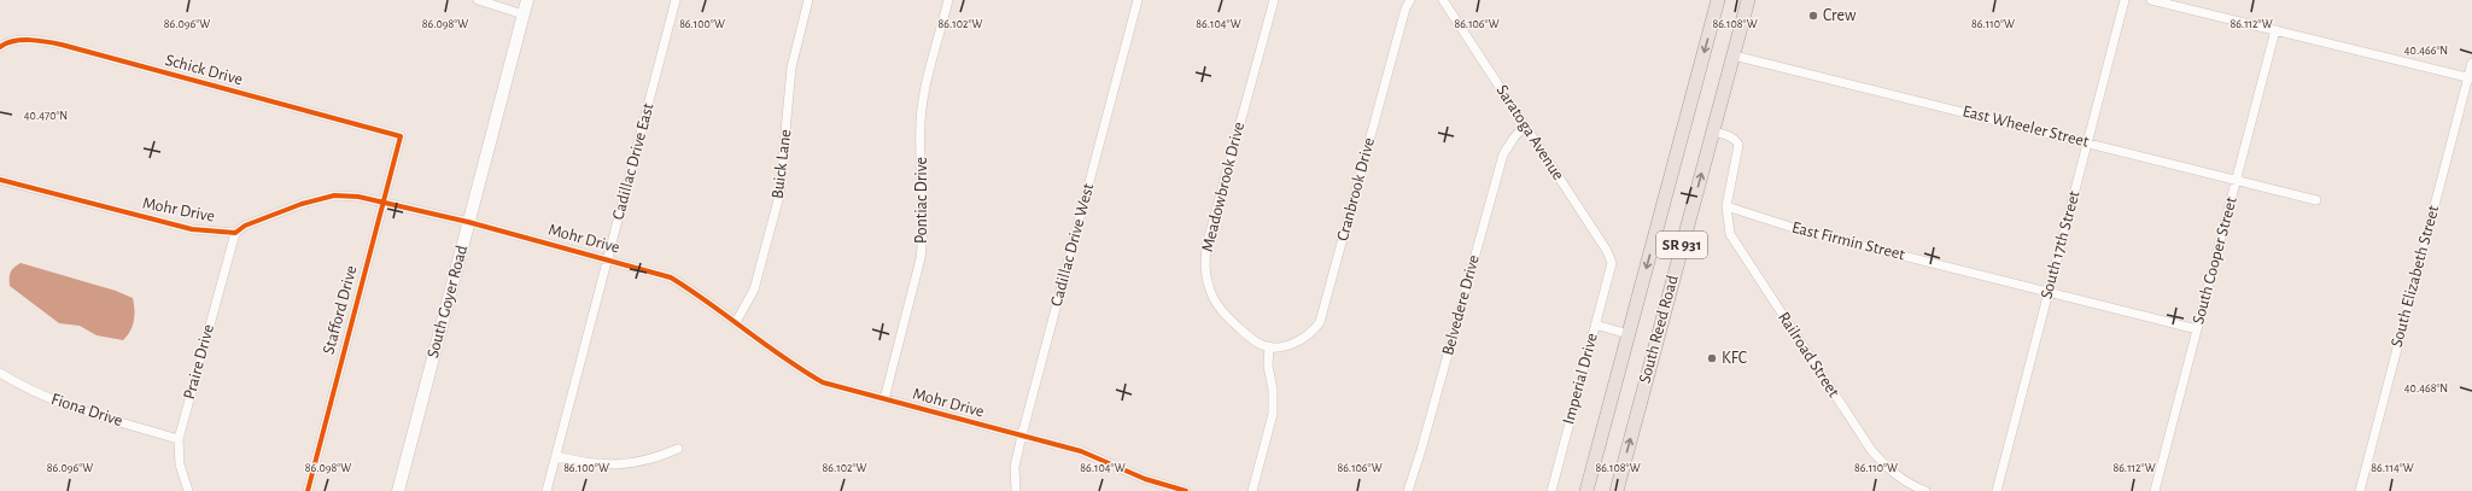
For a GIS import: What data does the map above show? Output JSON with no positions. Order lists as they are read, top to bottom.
{
  "streets": {
    "main road": ["SR 931", "South Reed Road"],
    "street": [
      "Schick Drive",
      "East Wheeler Street",
      "Saratoga Avenue",
      "Cadillac Drive East",
      "Buick Lane",
      "Meadowbrook Drive",
      "Cranbrook Drive",
      "Pontiac Drive",
      "Mohr Drive",
      "East Firmin Street",
      "Cadillac Drive West",
      "South 17th Street",
      "South Cooper Street",
      "South Elizabeth Street",
      "South Goyer Road",
      "Belvedere Drive",
      "Stafford Drive",
      "Railroad Street",
      "Praire Drive",
      "Imperial Drive",
      "Fiona Drive"
    ]
  },
  "crossings": [
    ["Schick Drive", "Stafford Drive"],
    ["East Wheeler Street", "South 17th Street"],
    ["East Wheeler Street", "South Cooper Street"],
    ["East Wheeler Street", "South Reed Road"],
    ["Saratoga Avenue", "Belvedere Drive"],
    ["Saratoga Avenue", "Imperial Drive"],
    ["Cadillac Drive East", "Mohr Drive"],
    ["Buick Lane", "Mohr Drive"],
    ["Meadowbrook Drive", "Cranbrook Drive"],
    ["Pontiac Drive", "Mohr Drive"],
    ["Mohr Drive", "Cadillac Drive West"],
    ["Mohr Drive", "South Goyer Road"],
    ["Mohr Drive", "Stafford Drive"],
    ["Mohr Drive", "Praire Drive"],
    ["East Firmin Street", "South 17th Street"],
    ["East Firmin Street", "South Cooper Street"],
    ["East Firmin Street", "Railroad Street"],
    ["South Reed Road", "Railroad Street"],
    ["Praire Drive", "Fiona Drive"]
  ],
  "places": ["Crew", "KFC"],
  "coordinates": [
    "86.096°W",
    "86.098°W",
    "86.100°W",
    "86.102°W",
    "86.104°W",
    "86.106°W",
    "86.108°W",
    "86.110°W",
    "86.112°W",
    "40.466°N",
    "40.470°N",
    "40.468°N",
    "86.114°W"
  ]
}
